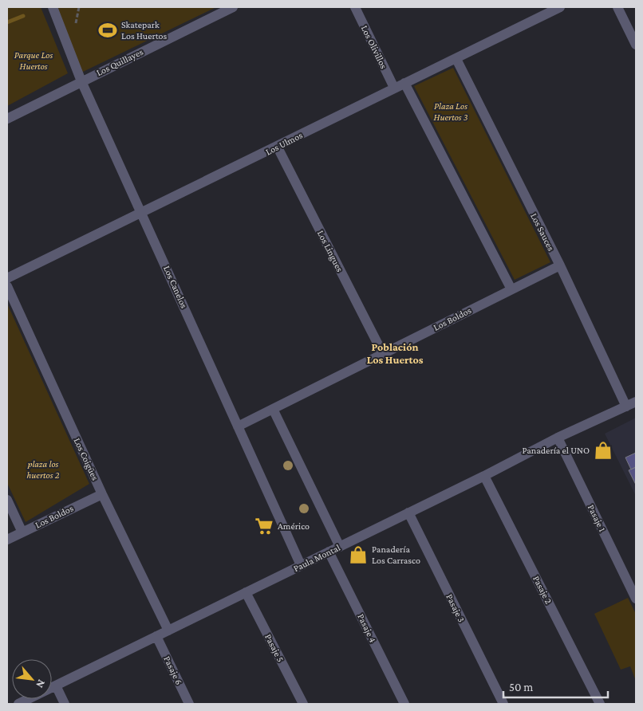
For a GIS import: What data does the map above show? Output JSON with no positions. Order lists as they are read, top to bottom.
{
  "streets": {
    "street": [
      "Los Olivillos",
      "Los Quillayes",
      "Los Ulmos",
      "Los Sauces",
      "Los Lingues",
      "Los Canelos",
      "Los Boldos",
      "Los Coigües",
      "Pasaje 1",
      "Paula Montal",
      "Pasaje 2",
      "Pasaje 3",
      "Pasaje 4",
      "Pasaje 5",
      "Pasaje 6"
    ]
  },
  "crossings": [
    ["Los Olivillos", "Los Ulmos"],
    ["Los Quillayes", "Los Canelos"],
    ["Los Ulmos", "Los Sauces"],
    ["Los Ulmos", "Los Lingues"],
    ["Los Ulmos", "Los Canelos"],
    ["Los Sauces", "Los Boldos"],
    ["Los Sauces", "Paula Montal"],
    ["Los Lingues", "Los Boldos"],
    ["Los Canelos", "Los Boldos"],
    ["Los Canelos", "Paula Montal"],
    ["Los Boldos", "Los Coigües"],
    ["Los Coigües", "Paula Montal"],
    ["Pasaje 1", "Paula Montal"],
    ["Paula Montal", "Pasaje 2"],
    ["Paula Montal", "Pasaje 3"],
    ["Paula Montal", "Pasaje 4"],
    ["Paula Montal", "Pasaje 5"],
    ["Paula Montal", "Pasaje 6"]
  ],
  "districts": ["Población Los Huertos"],
  "parks": ["Parque Los Huertos", "Plaza Los Huertos 3", "plaza los huertos 2"],
  "places": {
    "sports": ["Skatepark Los Huertos"],
    "shop": ["Panadería el UNO", "Panadería Los Carrasco"],
    "supermarket": ["Américo"]
  },
  "scale_bar": "50 m",
  "north": "bottom right"
}
